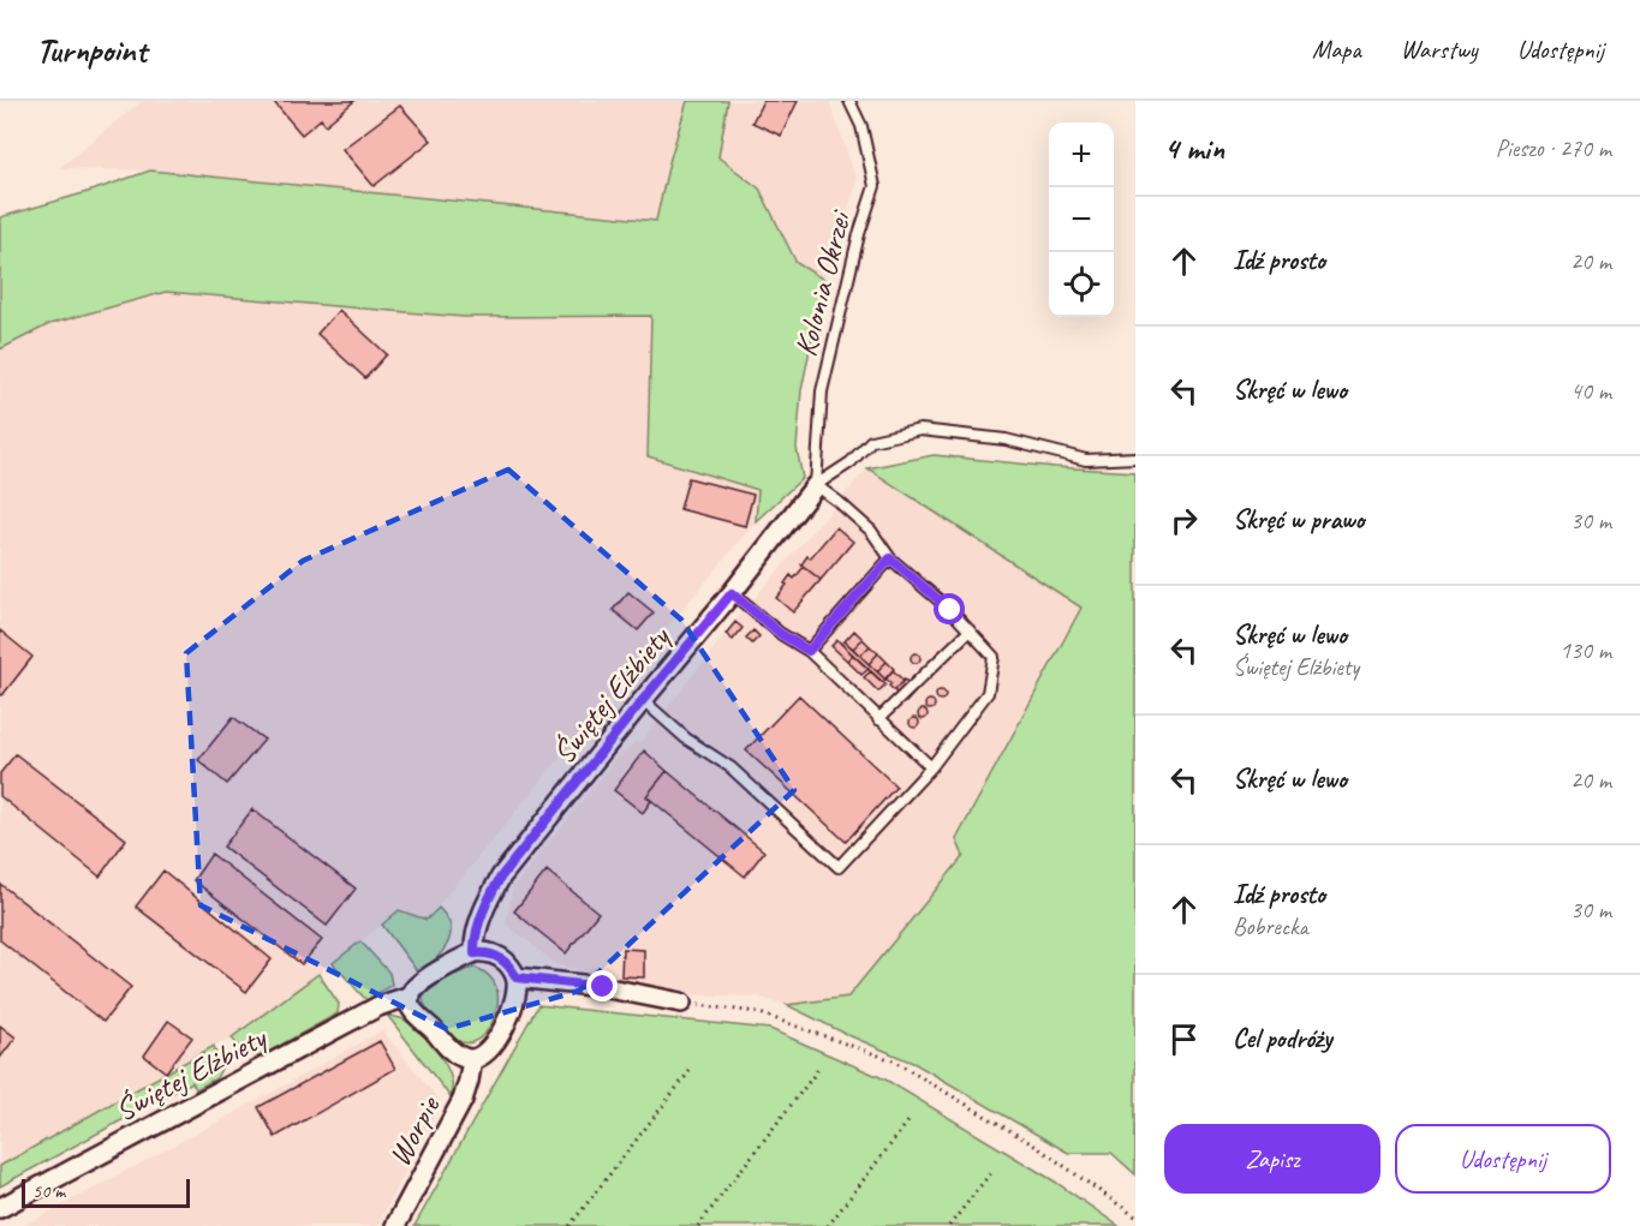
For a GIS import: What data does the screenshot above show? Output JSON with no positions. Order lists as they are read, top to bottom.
{
  "streets": {
    "street": ["Świętej Elżbiety", "Worpie"],
    "lane": ["Kolonia Okrzei"]
  },
  "crossings": [
    ["Kolonia Okrzei", "Świętej Elżbiety"],
    ["Świętej Elżbiety", "Worpie"]
  ],
  "scale_bar": "50 m",
  "page": {
    "header": "Turnpoint",
    "nav": ["Mapa", "Warstwy", "Udostępnij"],
    "heading": ["4 min", "Pieszo · 270 m"],
    "map_buttons": ["+", "−"],
    "list": [
      ["Idź prosto", "20 m"],
      ["Skręć w lewo", "40 m"],
      ["Skręć w prawo", "30 m"],
      ["Skręć w lewo", "Świętej Elżbiety", "130 m"],
      ["Skręć w lewo", "20 m"],
      ["Idź prosto", "Bobrecka", "30 m"],
      "Cel podróży"
    ],
    "buttons": ["Zapisz", "Udostępnij"],
    "scale": "50 m"
  }
}
